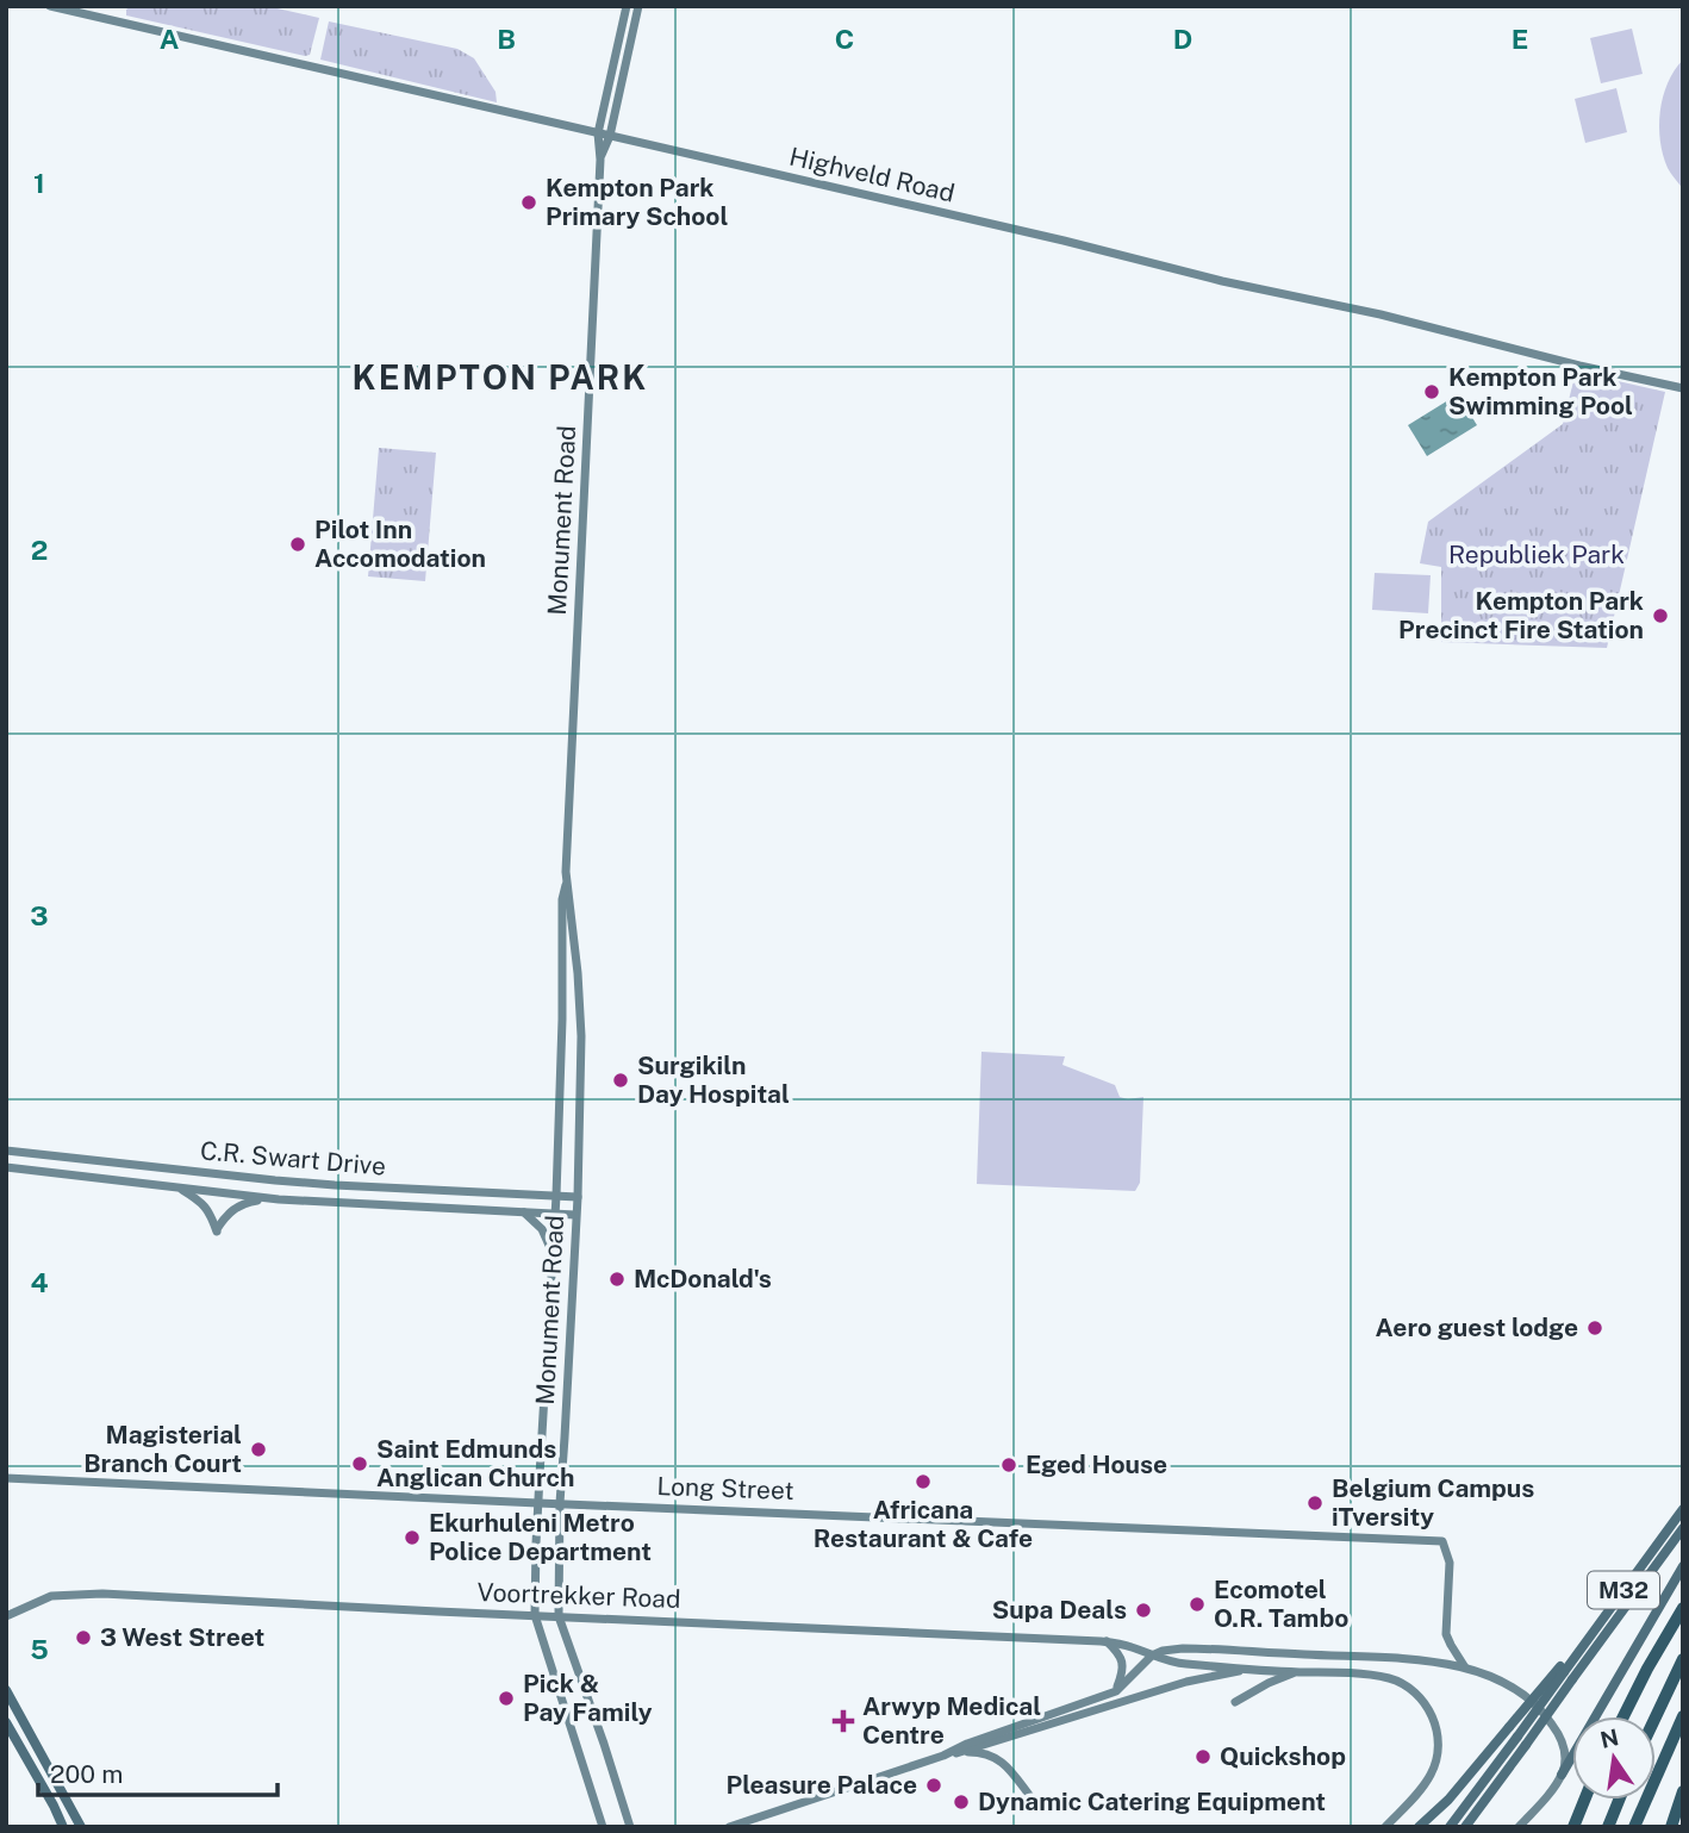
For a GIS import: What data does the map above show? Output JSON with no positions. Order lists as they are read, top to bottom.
{
  "streets": {
    "main road": [
      "Highveld Road",
      "Monument Road",
      "C.R. Swart Drive",
      "Long Street",
      "M32",
      "Voortrekker Road"
    ]
  },
  "crossings": [
    ["Highveld Road", "Monument Road"],
    ["Monument Road", "C.R. Swart Drive"],
    ["Monument Road", "Long Street"],
    ["Monument Road", "Voortrekker Road"],
    ["Long Street", "Voortrekker Road"]
  ],
  "districts": ["KEMPTON PARK"],
  "parks": ["Republiek Park"],
  "places": {
    "other": [
      "Kempton Park Primary School",
      "Kempton Park Swimming Pool",
      "Pilot Inn Accomodation",
      "Kempton Park Precinct Fire Station",
      "Surgikiln Day Hospital",
      "McDonald's",
      "Aero guest lodge",
      "Magisterial Branch Court",
      "Saint Edmunds Anglican Church",
      "Eged House",
      "Africana Restaurant & Cafe",
      "Belgium Campus iTversity",
      "Ekurhuleni Metro Police Department",
      "Ecomotel O.R. Tambo",
      "Supa Deals",
      "3 West Street",
      "Pick & Pay Family",
      "Quickshop",
      "Pleasure Palace",
      "Dynamic Catering Equipment"
    ],
    "health": ["Arwyp Medical Centre"]
  },
  "scale_bar": "200 m",
  "north": "top",
  "grid": {
    "columns": [
      "A",
      "B",
      "C",
      "D",
      "E"
    ],
    "rows": [
      "1",
      "2",
      "3",
      "4",
      "5"
    ]
  }
}
